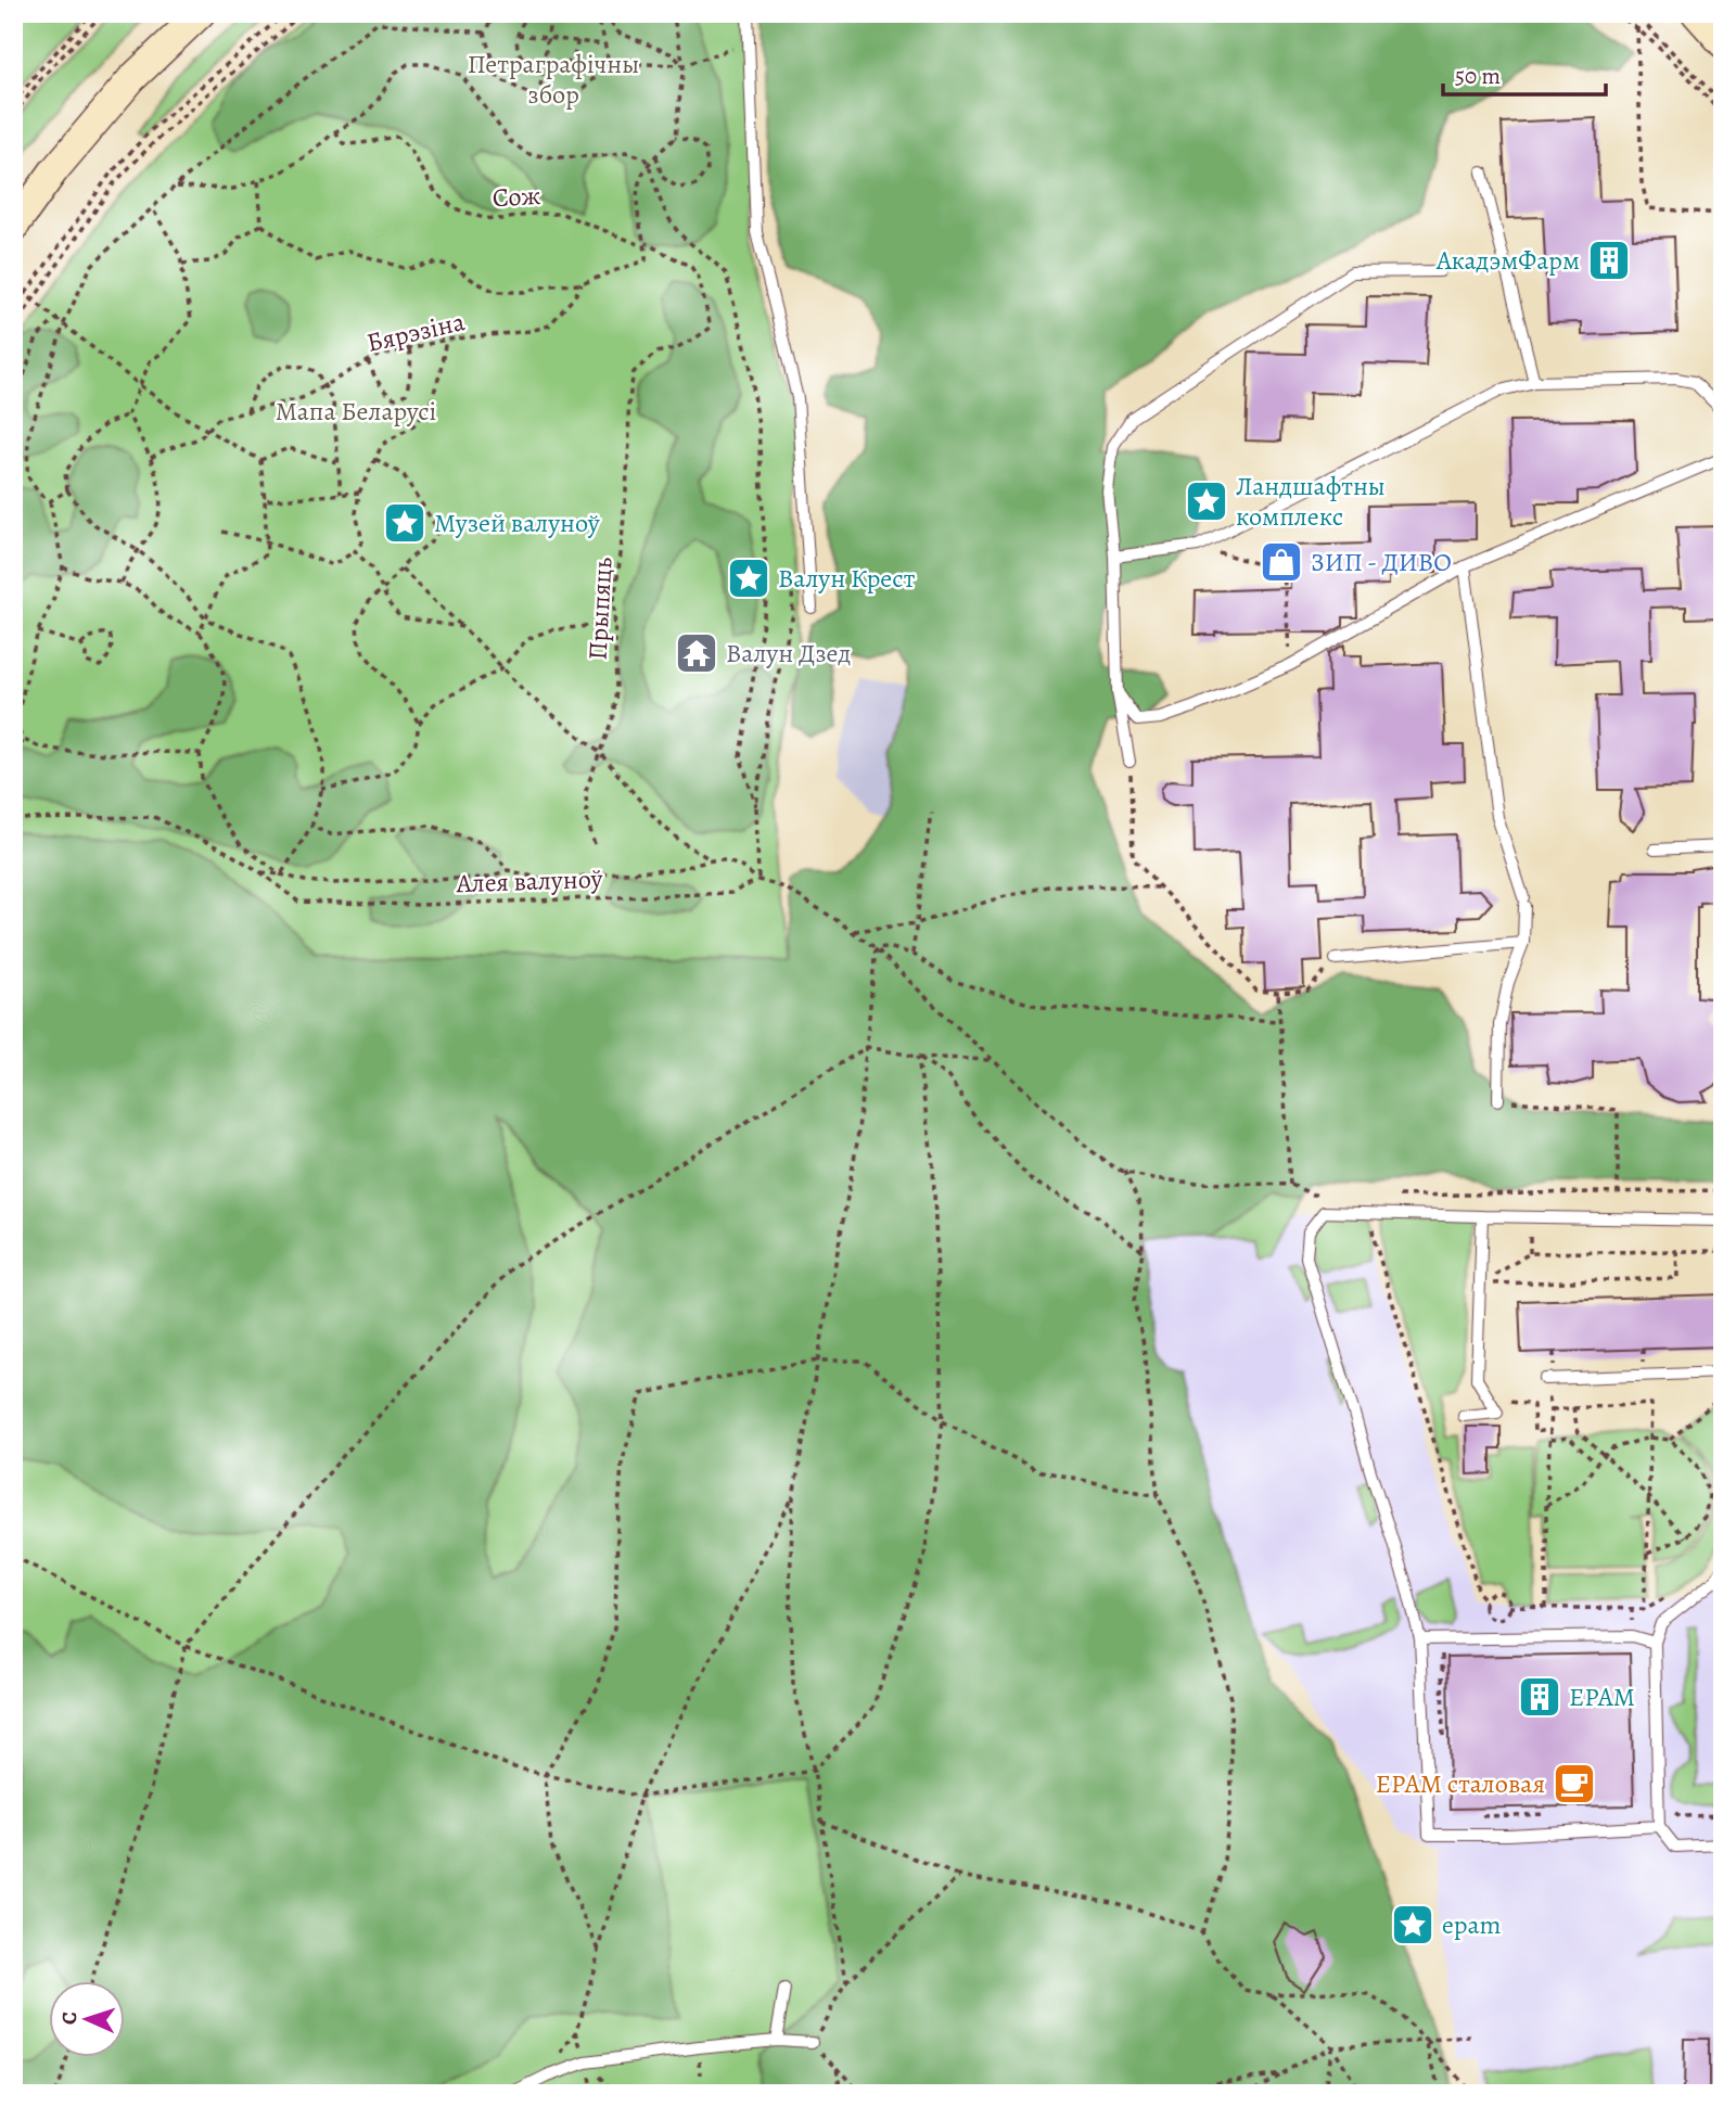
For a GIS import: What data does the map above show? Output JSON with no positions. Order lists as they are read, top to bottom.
{
  "streets": {
    "path": [
      "Сож",
      "Бярэзіна",
      "Прыпяць",
      "Алея валуноў"
    ]
  },
  "crossings": [
    ["Сож", "Прыпяць"]
  ],
  "parks": ["Петраграфічны збор", "Мапа Беларусі"],
  "places": {
    "building": ["АкадэмФарм", "EPAM"],
    "place": [
      "Ландшафтны комплекс",
      "Музей валуноў",
      "Валун Крест",
      "epam"
    ],
    "shop": ["ЗИП - ДИВО"],
    "temple": ["Валун Дзед"],
    "cafe": ["EPAM сталовая"]
  },
  "scale_bar": "50 m",
  "north": "left"
}
